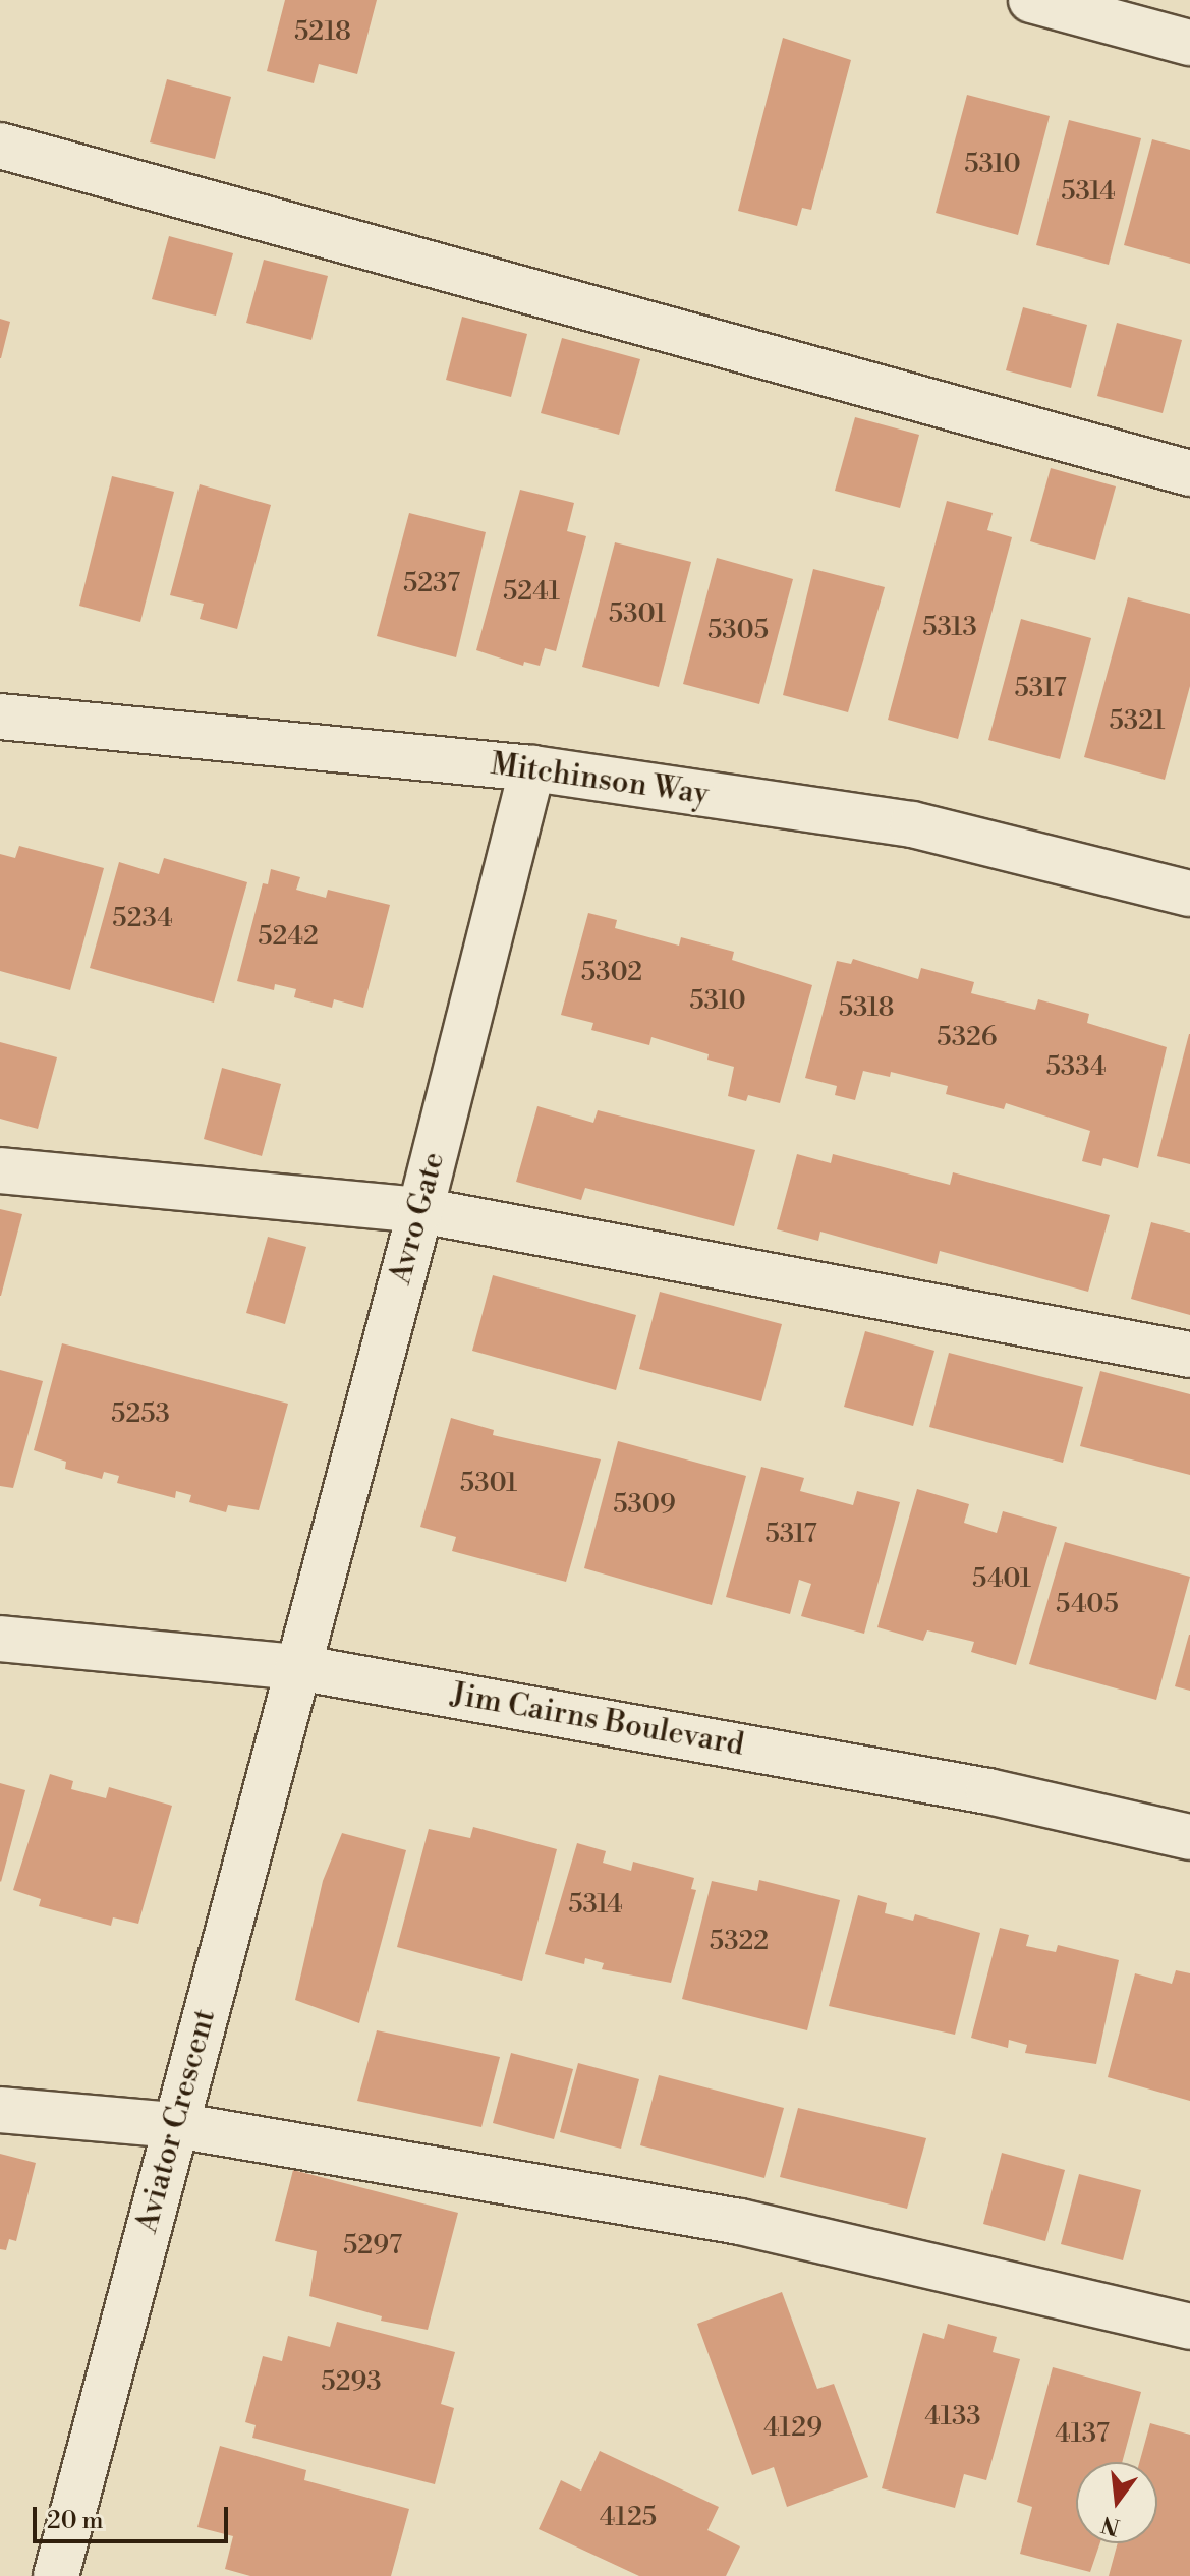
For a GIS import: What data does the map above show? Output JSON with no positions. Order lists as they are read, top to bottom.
{
  "streets": {
    "street": [
      "Mitchinson Way",
      "Avro Gate",
      "Jim Cairns Boulevard",
      "Aviator Crescent"
    ]
  },
  "crossings": [
    ["Mitchinson Way", "Avro Gate"],
    ["Avro Gate", "Jim Cairns Boulevard"],
    ["Avro Gate", "Aviator Crescent"],
    ["Jim Cairns Boulevard", "Aviator Crescent"]
  ],
  "house_numbers": [
    "5218",
    "5310",
    "5314",
    "5237",
    "5241",
    "5301",
    "5313",
    "5305",
    "5317",
    "5321",
    "5234",
    "5242",
    "5302",
    "5310",
    "5318",
    "5326",
    "5334",
    "5253",
    "5301",
    "5309",
    "5317",
    "5401",
    "5405",
    "5314",
    "5322",
    "5297",
    "5293",
    "4133",
    "4129",
    "4137",
    "4125"
  ],
  "scale_bar": "20 m",
  "north": "bottom"
}
